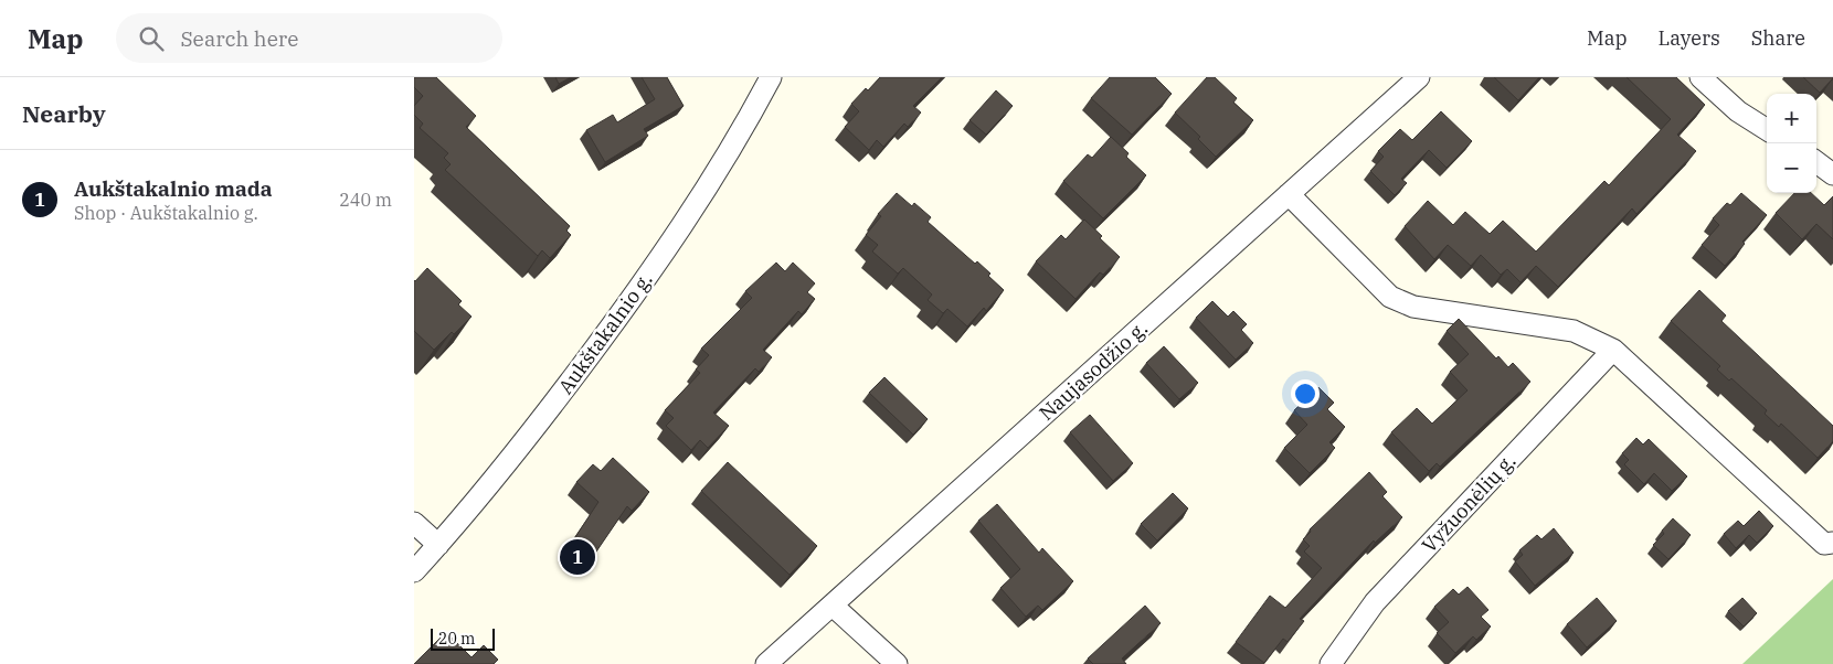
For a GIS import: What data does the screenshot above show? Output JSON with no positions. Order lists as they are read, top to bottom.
{
  "streets": {
    "street": ["Aukštakalnio g.", "Naujasodžio g.", "Vyžuonėlių g."]
  },
  "scale_bar": "20 m",
  "page": {
    "header": "Map",
    "search": "Search here",
    "nav": ["Map", "Layers", "Share"],
    "heading": "Nearby",
    "map_buttons": ["+", "−"],
    "list": [
      {
        "mark": "1",
        "name": "Aukštakalnio mada",
        "note": "Shop · Aukštakalnio g.",
        "value": "240 m"
      }
    ],
    "pins": "1",
    "scale": "20 m"
  }
}
